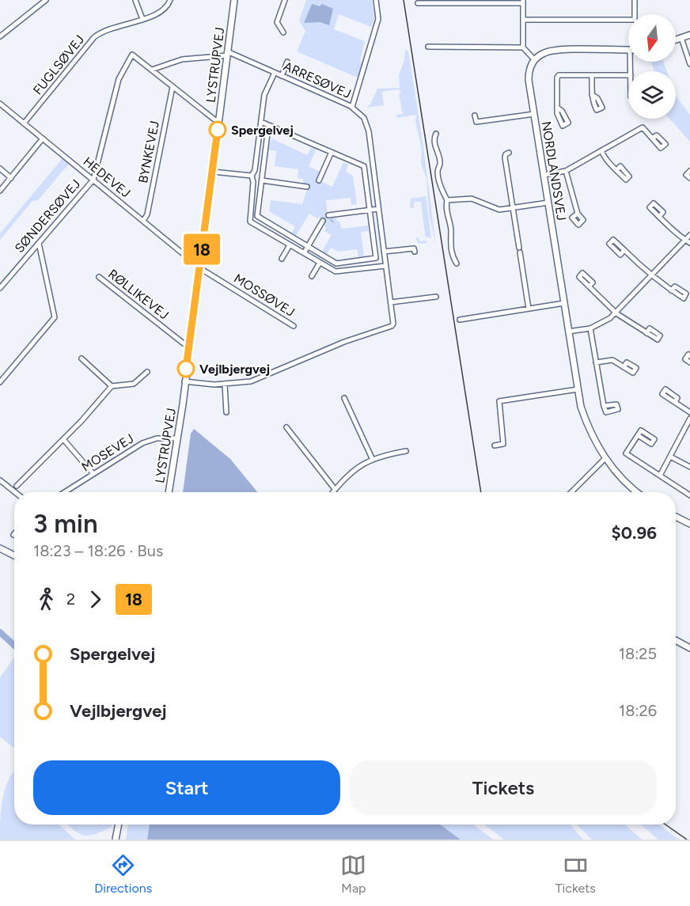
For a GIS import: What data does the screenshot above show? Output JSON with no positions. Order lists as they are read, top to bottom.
{
  "streets": {
    "street": [
      "FUGLSØVEJ",
      "LYSTRUPVEJ",
      "ARRESØVEJ",
      "BYNKEVEJ",
      "NORDLANDSVEJ",
      "HEDEVEJ",
      "SØNDERSØVEJ",
      "RØLLIKEVEJ",
      "MOSSØVEJ",
      "MOSEVEJ"
    ]
  },
  "crossings": [
    ["FUGLSØVEJ", "HEDEVEJ"],
    ["LYSTRUPVEJ", "ARRESØVEJ"],
    ["LYSTRUPVEJ", "HEDEVEJ"],
    ["LYSTRUPVEJ", "RØLLIKEVEJ"],
    ["LYSTRUPVEJ", "MOSSØVEJ"],
    ["LYSTRUPVEJ", "MOSEVEJ"],
    ["BYNKEVEJ", "HEDEVEJ"],
    ["HEDEVEJ", "SØNDERSØVEJ"],
    ["HEDEVEJ", "MOSSØVEJ"]
  ],
  "places": ["Spergelvej", "Vejlbjergvej"],
  "lines": ["bus line 18"],
  "north": "bottom",
  "page": {
    "on_map": "18",
    "heading": ["3 min", "18:23 – 18:26 · Bus", "$0.96"],
    "legs": ["2", "18"],
    "list": [
      {
        "name": "Spergelvej",
        "value": "18:25"
      },
      {
        "name": "Vejlbjergvej",
        "value": "18:26"
      }
    ],
    "buttons": ["Start", "Tickets"],
    "tabs": ["Directions", "Map", "Tickets"]
  }
}
